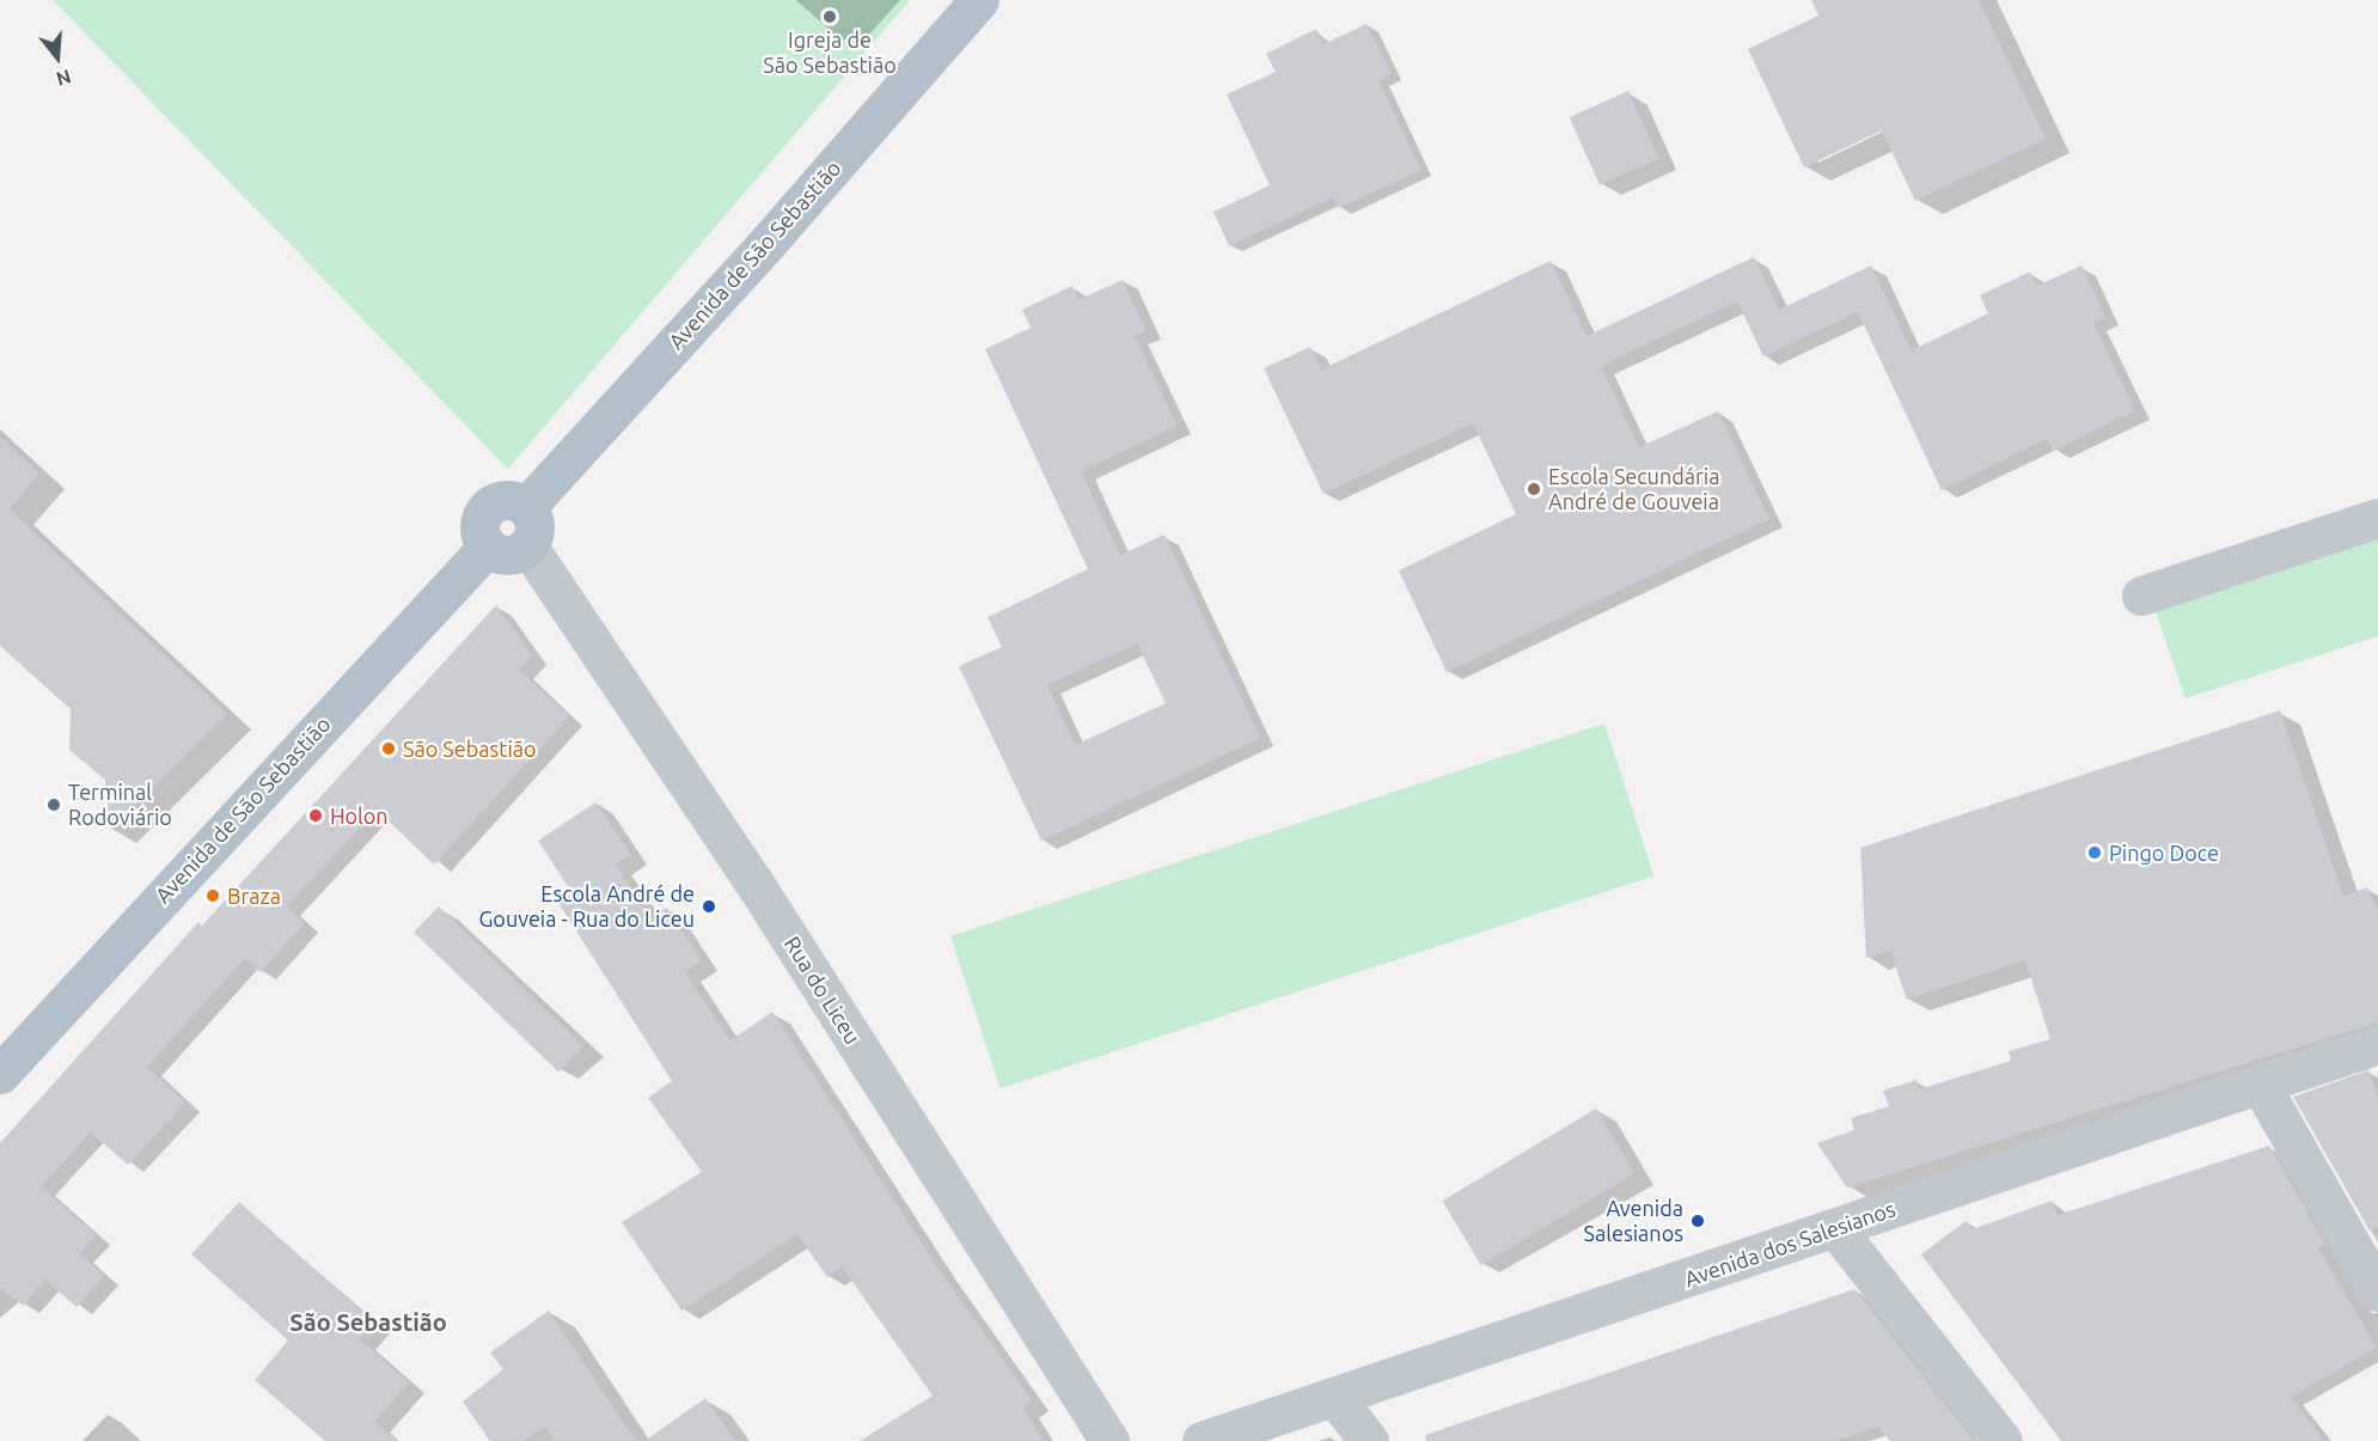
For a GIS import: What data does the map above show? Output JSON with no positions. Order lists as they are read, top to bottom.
{
  "streets": {
    "main road": ["Avenida de São Sebastião"],
    "street": ["Rua do Liceu", "Avenida dos Salesianos"]
  },
  "crossings": [
    ["Avenida de São Sebastião", "Rua do Liceu"]
  ],
  "districts": ["São Sebastião"],
  "places": [
    "Igreja de São Sebastião",
    "Escola Secundária André de Gouveia",
    "São Sebastião",
    "Terminal Rodoviário",
    "Holon",
    "Pingo Doce",
    "Braza",
    "Escola André de Gouveia - Rua do Liceu",
    "Avenida Salesianos"
  ],
  "north": "bottom"
}
